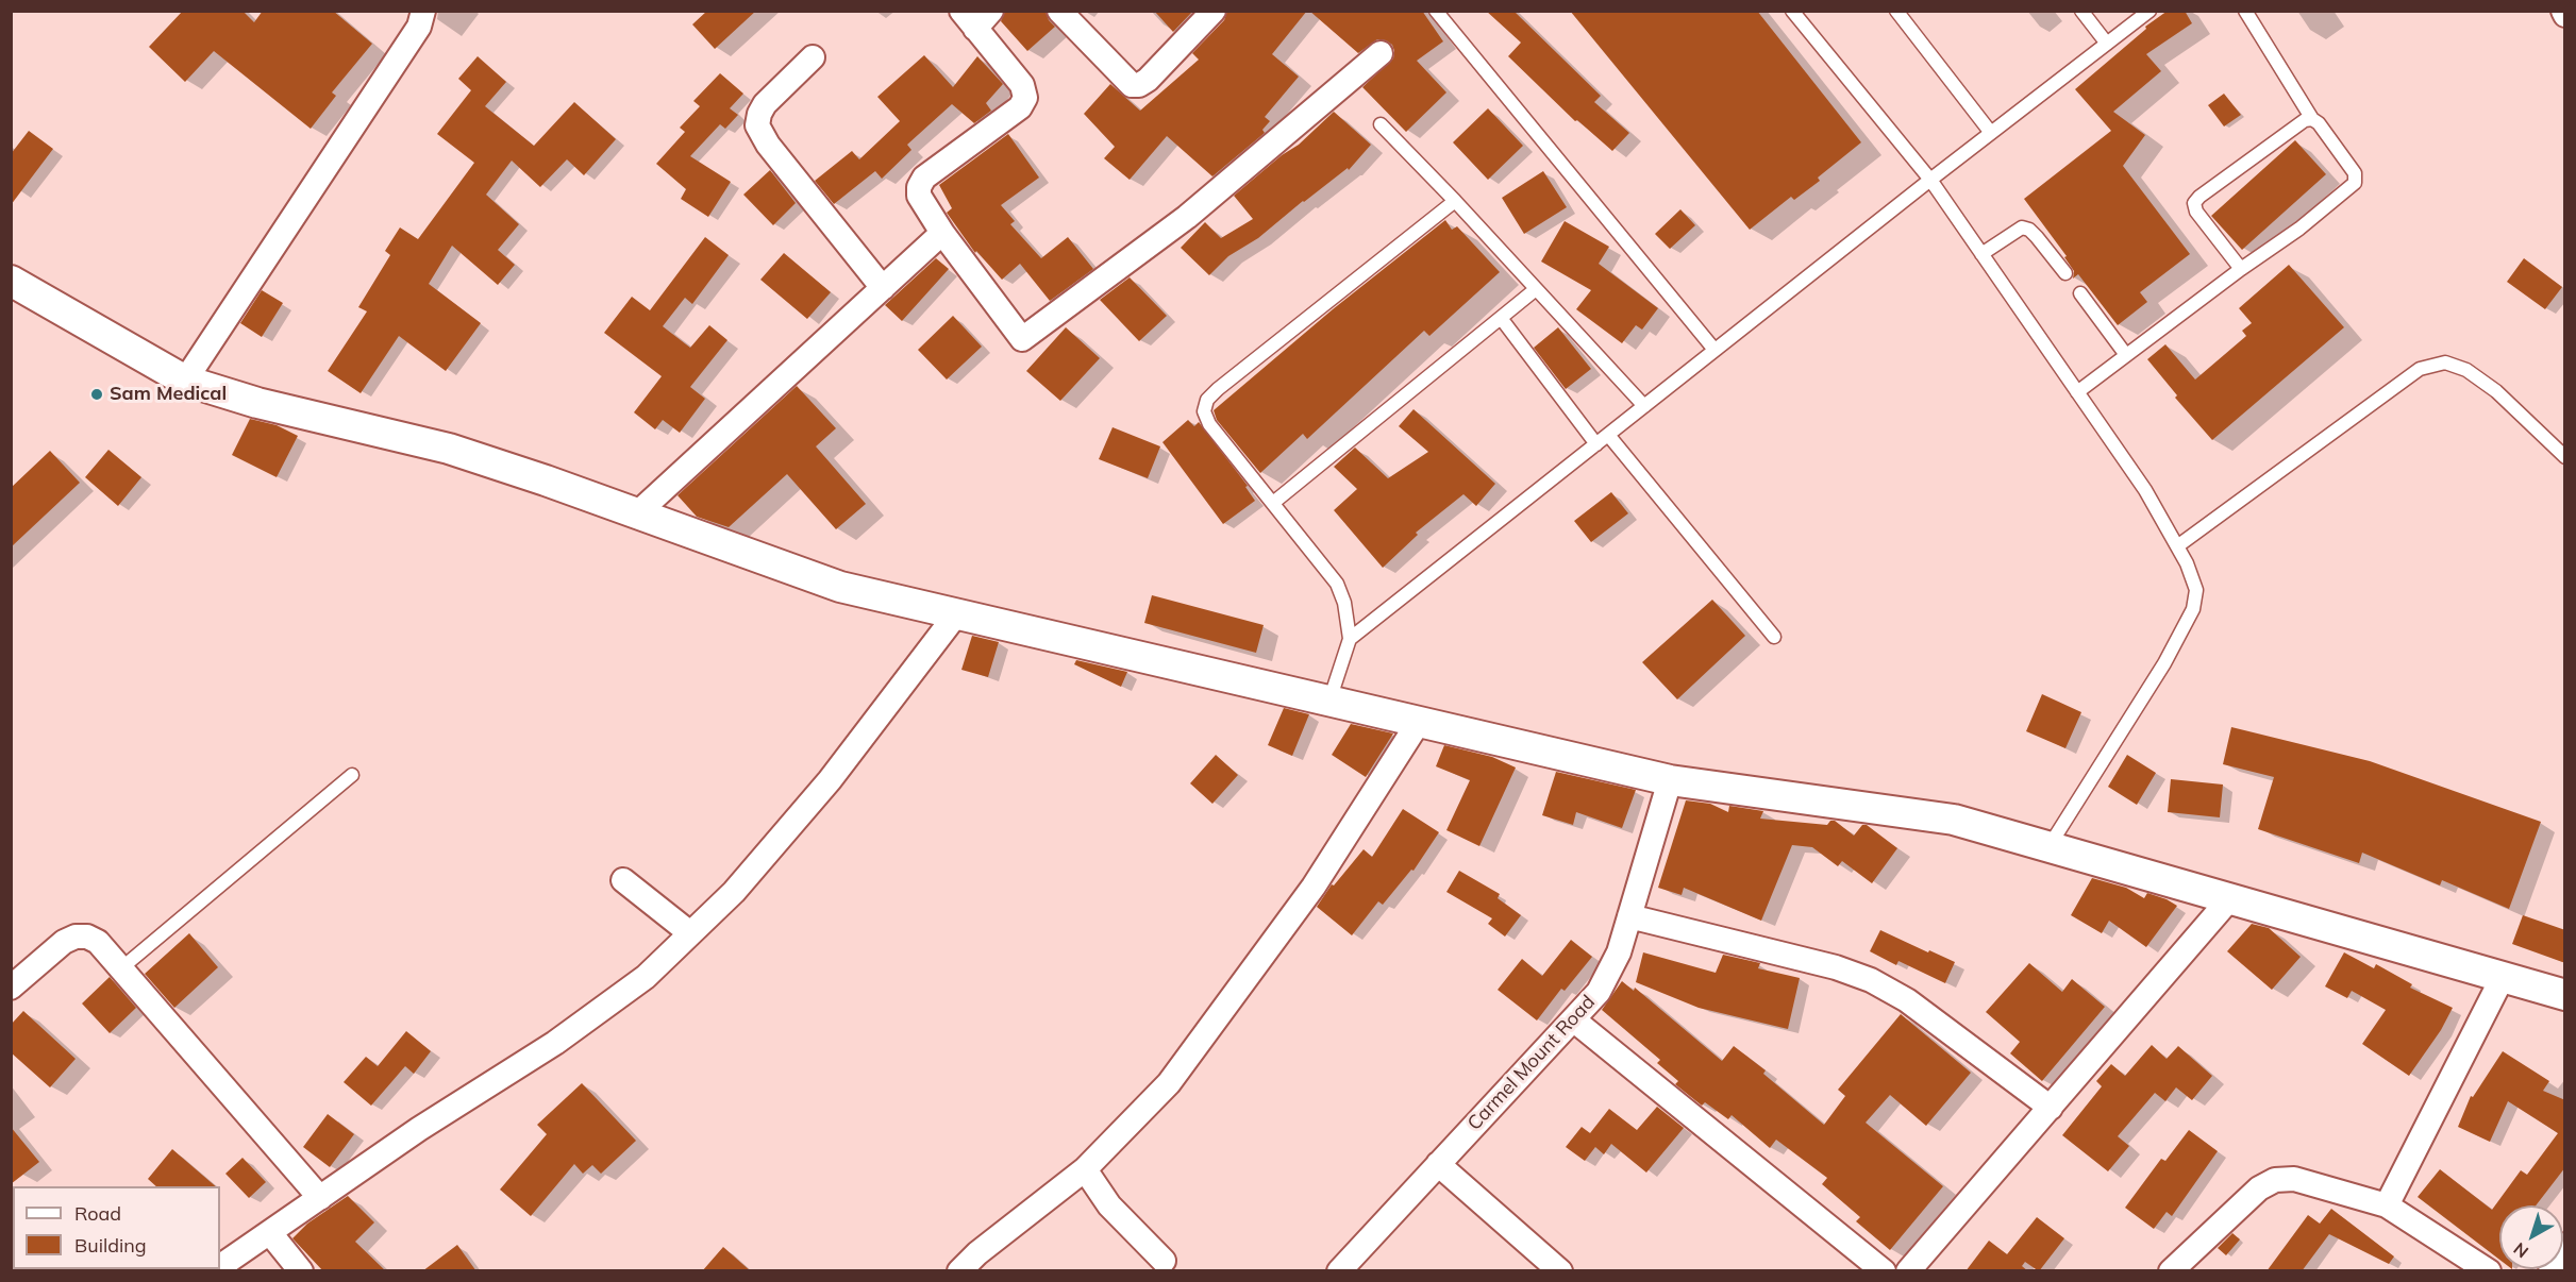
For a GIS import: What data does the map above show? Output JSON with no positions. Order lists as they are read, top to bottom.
{
  "streets": {
    "street": ["Carmel Mount Road"]
  },
  "places": ["Sam Medical"],
  "legend": ["Road", "Building"],
  "north": "bottom left"
}
